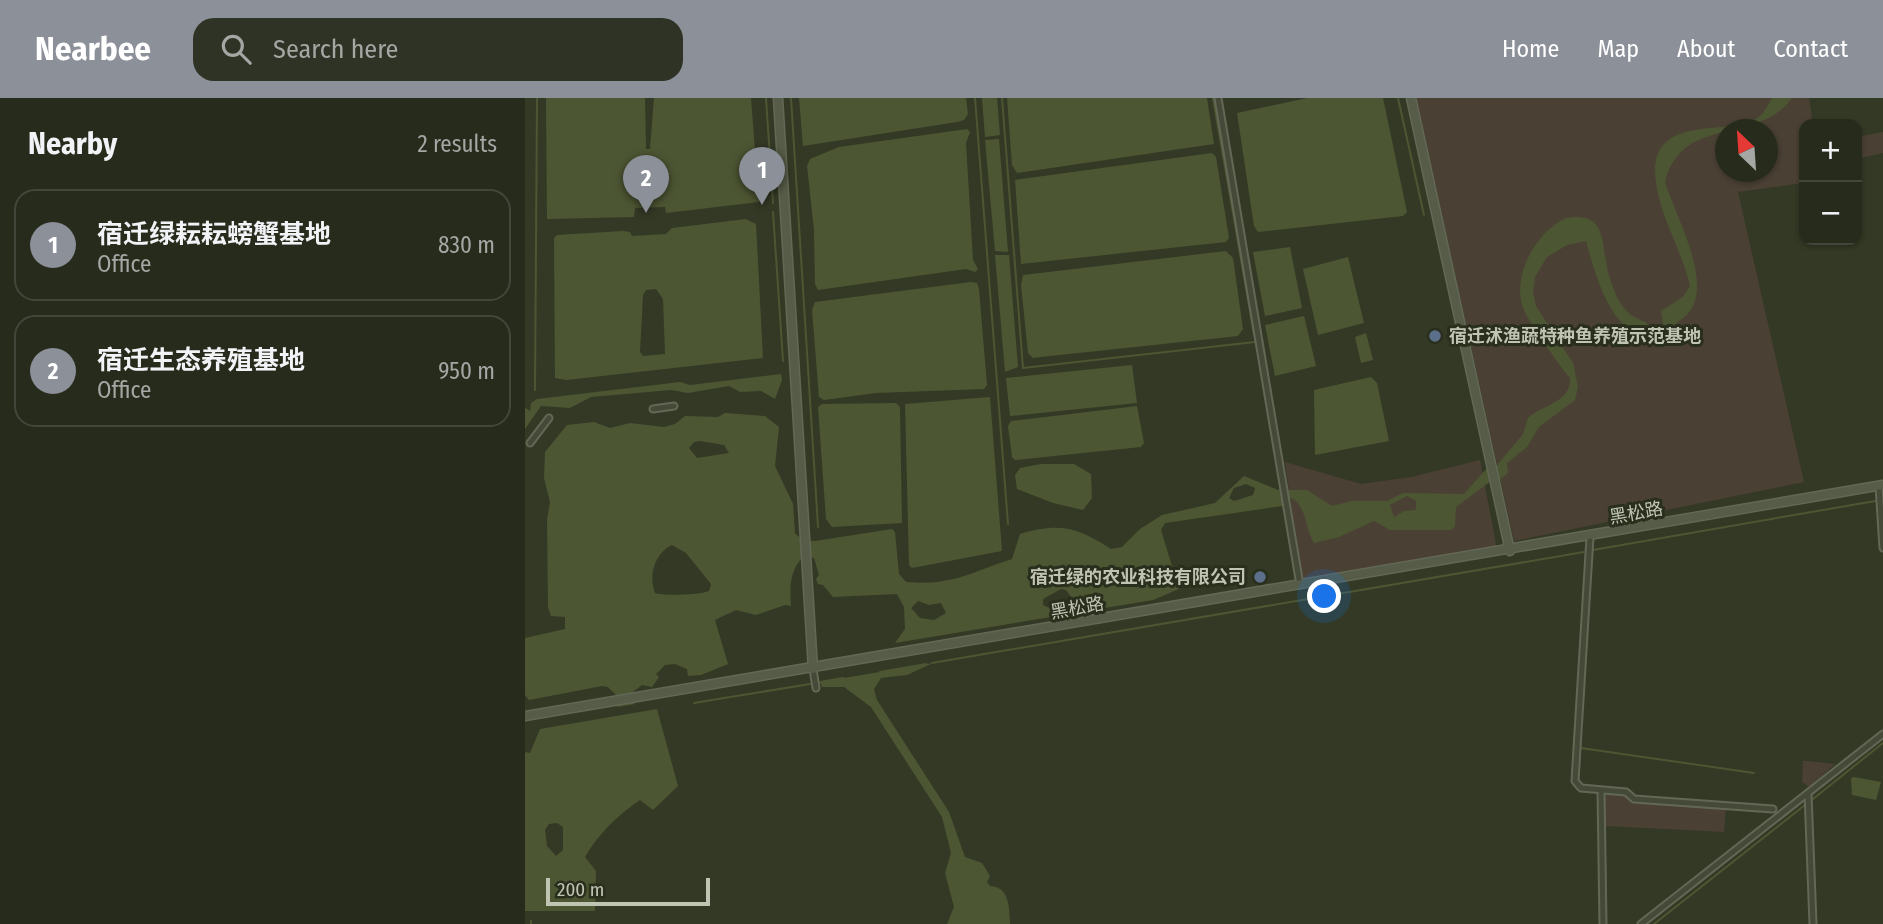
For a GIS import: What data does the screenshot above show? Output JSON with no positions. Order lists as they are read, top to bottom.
{
  "streets": {
    "street": ["黑松路"]
  },
  "places": ["宿迁沭渔蔬特种鱼养殖示范基地", "宿迁绿的农业科技有限公司"],
  "scale_bar": "200 m",
  "north": "top left",
  "page": {
    "header": "Nearbee",
    "search": "Search here",
    "nav": [
      "Home",
      "Map",
      "About",
      "Contact"
    ],
    "heading": ["Nearby", "2 results"],
    "map_buttons": ["+", "−"],
    "pins": ["1", "2"],
    "list": [
      {
        "mark": "1",
        "name": "宿迁绿耘耘螃蟹基地",
        "note": "Office",
        "value": "830 m"
      },
      {
        "mark": "2",
        "name": "宿迁生态养殖基地",
        "note": "Office",
        "value": "950 m"
      }
    ],
    "scale": "200 m"
  }
}
